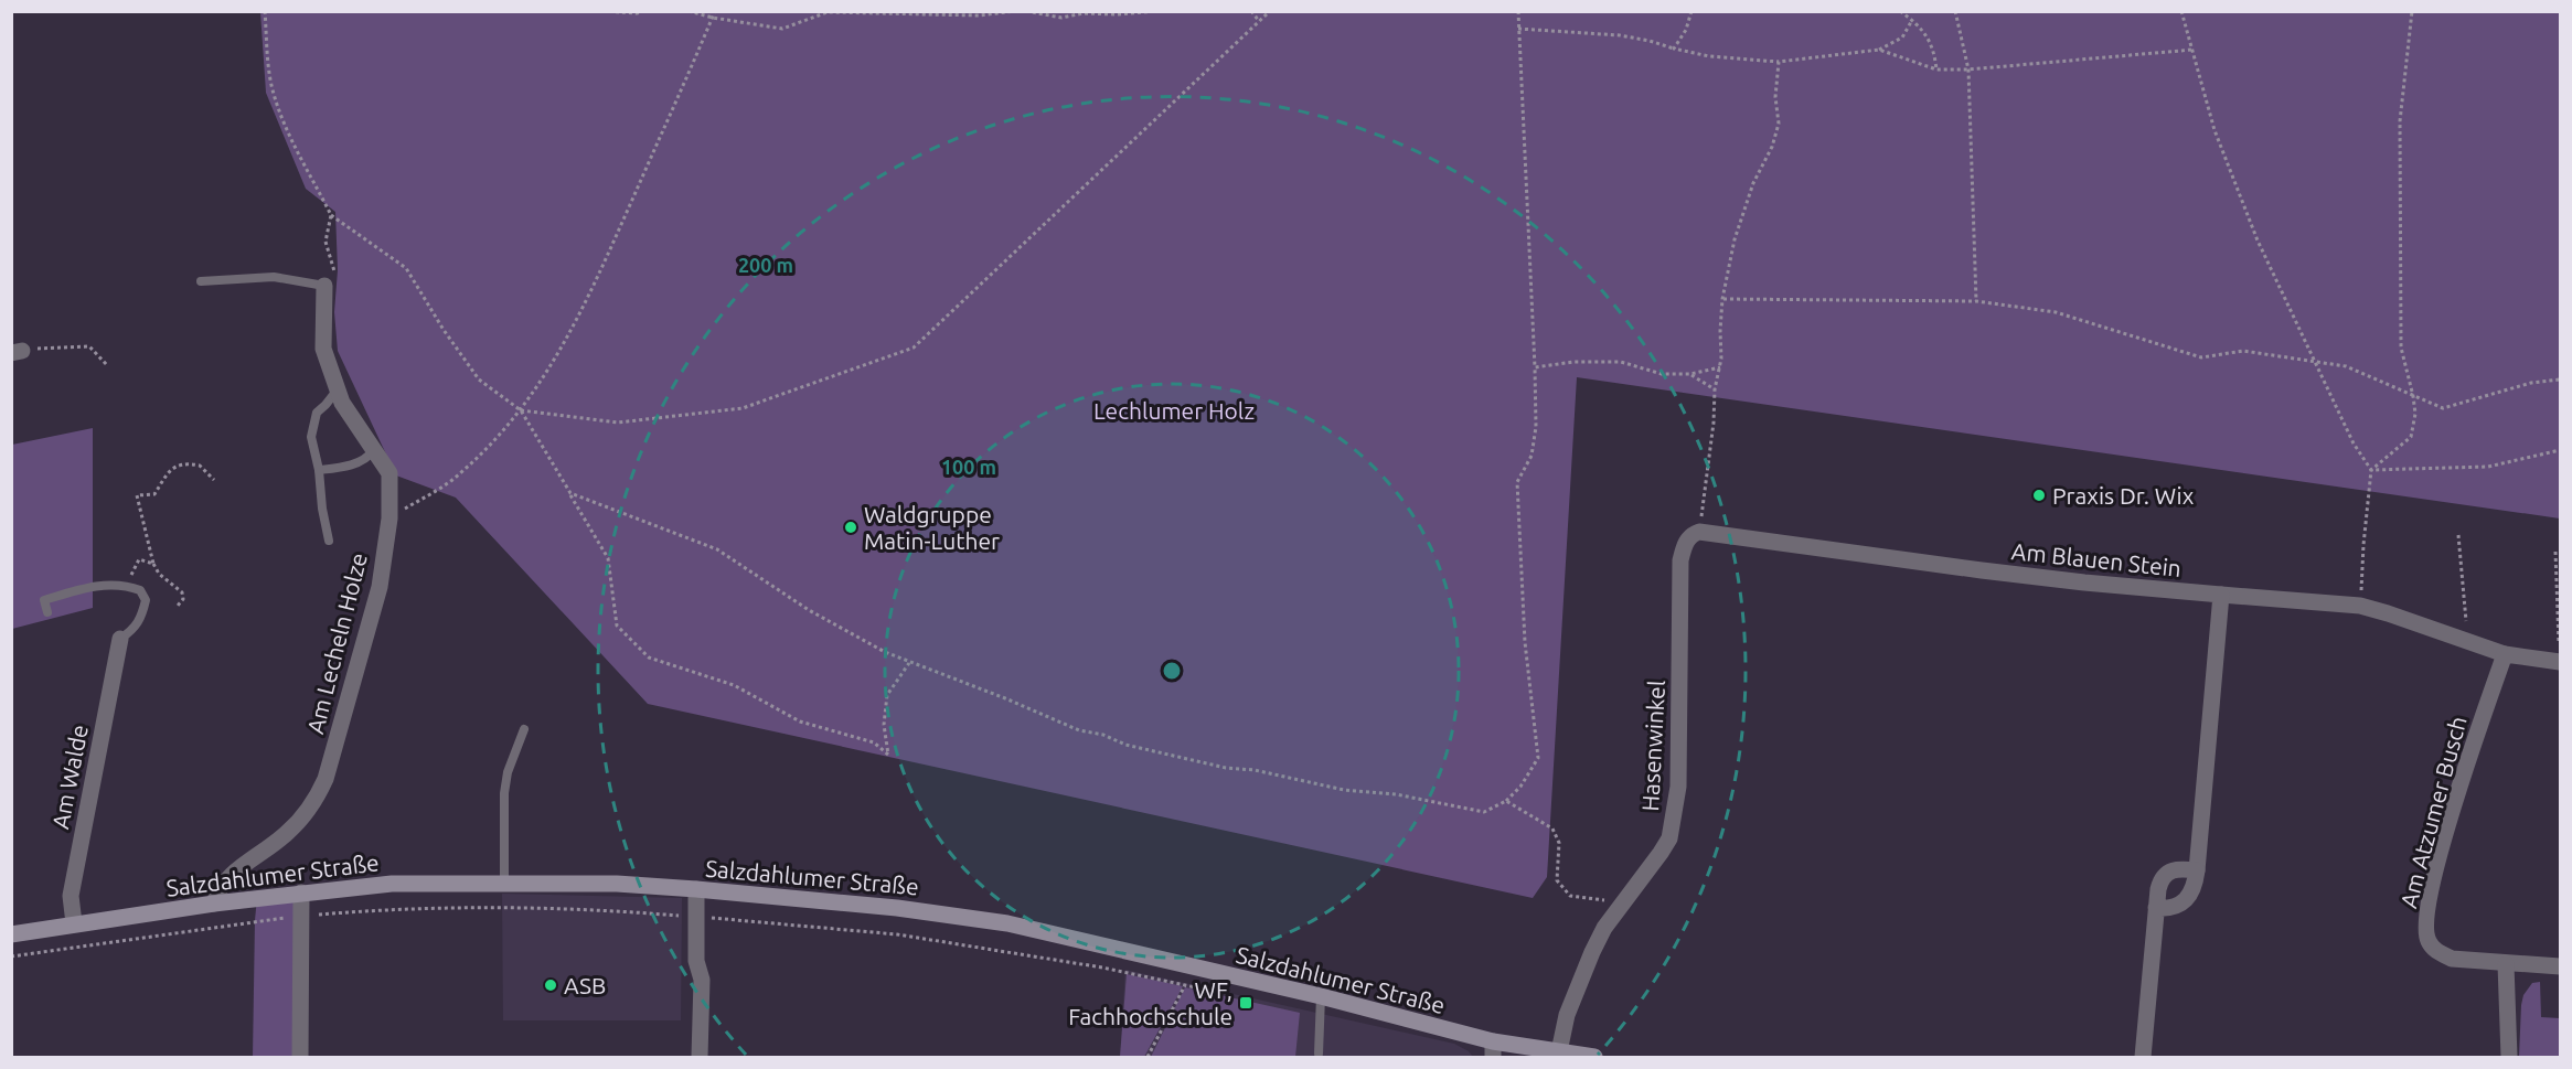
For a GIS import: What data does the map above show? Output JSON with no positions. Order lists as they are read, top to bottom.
{
  "streets": {
    "main road": ["Salzdahlumer Straße"],
    "street": [
      "Am Blauen Stein",
      "Am Lecheln Holze",
      "Hasenwinkel",
      "Am Walde",
      "Am Atzumer Busch"
    ]
  },
  "crossings": [
    ["Am Blauen Stein", "Hasenwinkel"],
    ["Am Lecheln Holze", "Salzdahlumer Straße"],
    ["Hasenwinkel", "Salzdahlumer Straße"],
    ["Am Walde", "Salzdahlumer Straße"]
  ],
  "parks": ["Lechlumer Holz"],
  "places": {
    "other": ["Praxis Dr. Wix", "Waldgruppe Matin-Luther", "ASB"],
    "transit": ["WF, Fachhochschule"]
  },
  "rings": ["200 m", "100 m"]
}
